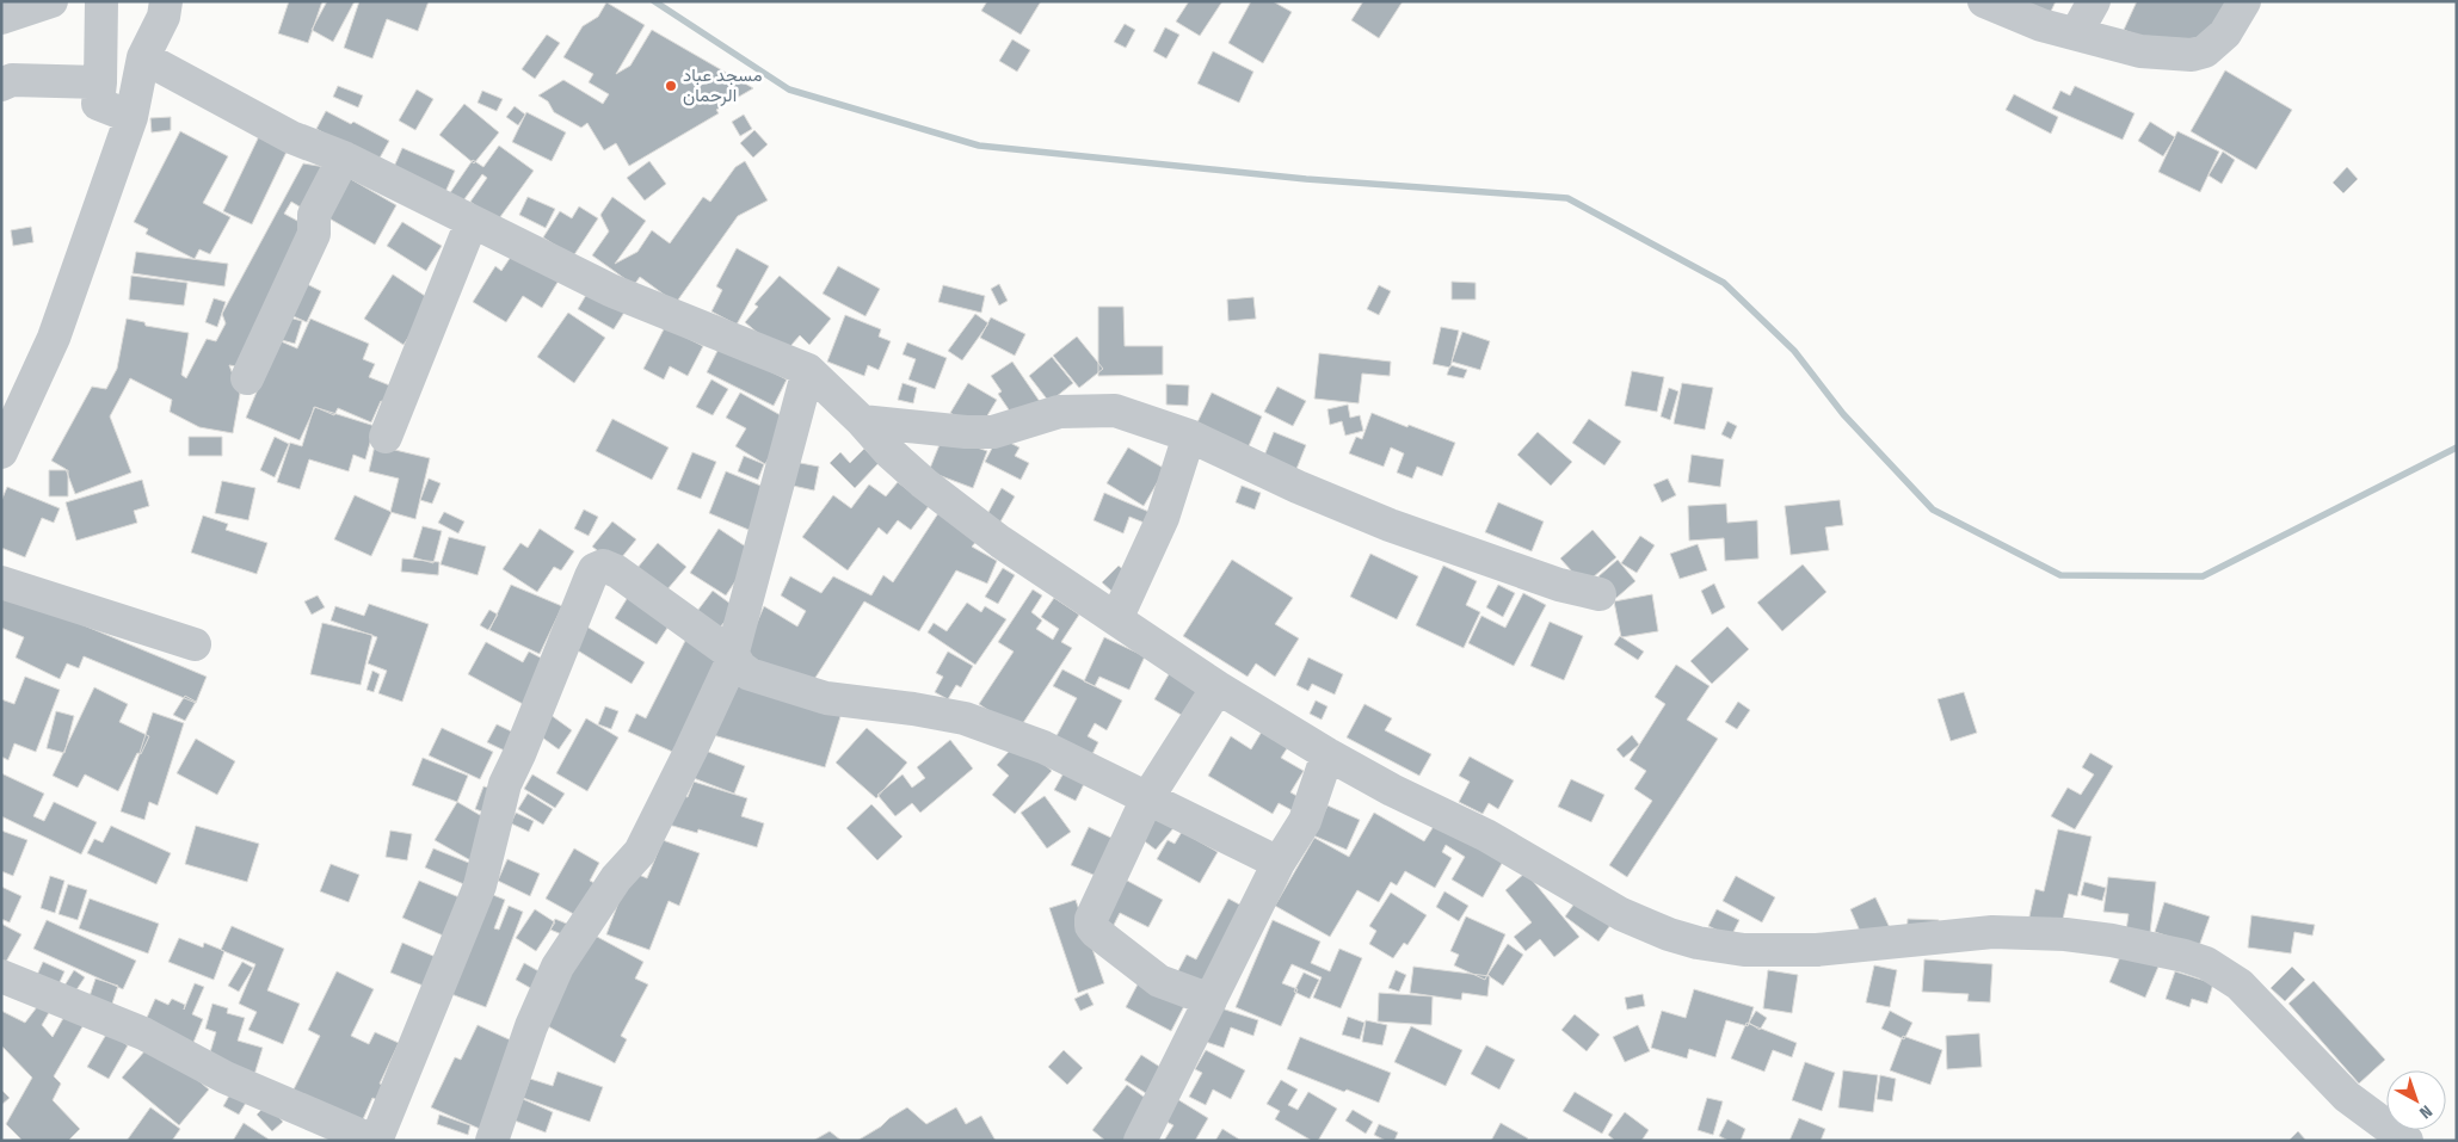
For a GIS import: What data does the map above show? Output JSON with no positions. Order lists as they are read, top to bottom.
{
  "places": ["مسجد عباد الرحمان"],
  "north": "bottom right"
}
